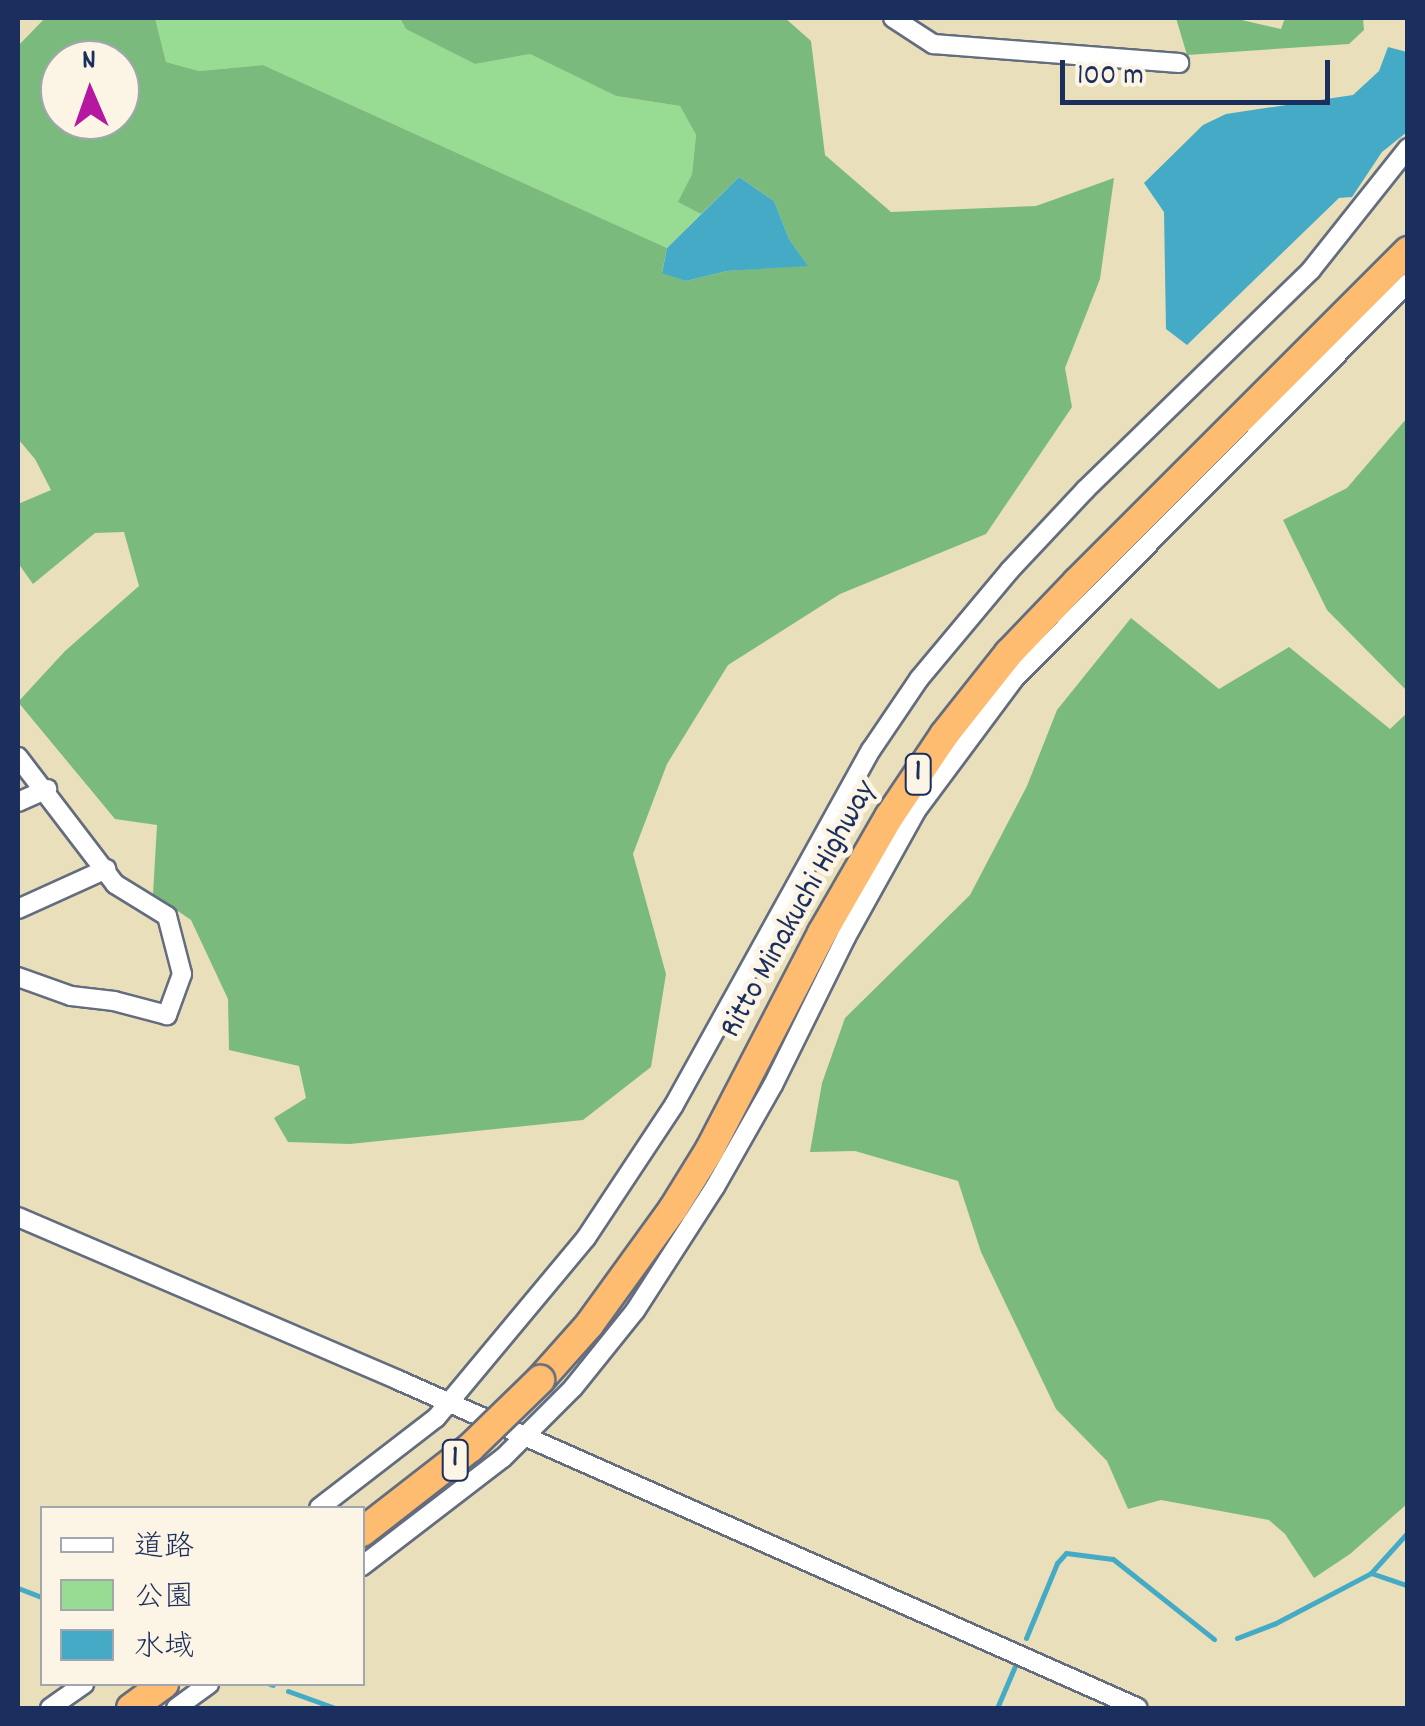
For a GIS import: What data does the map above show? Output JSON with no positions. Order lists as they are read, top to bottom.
{
  "streets": {
    "highway": ["1", "Ritto Minakuchi Highway"]
  },
  "legend": ["道路", "公園", "水域"],
  "scale_bar": "100 m",
  "north": "top"
}
